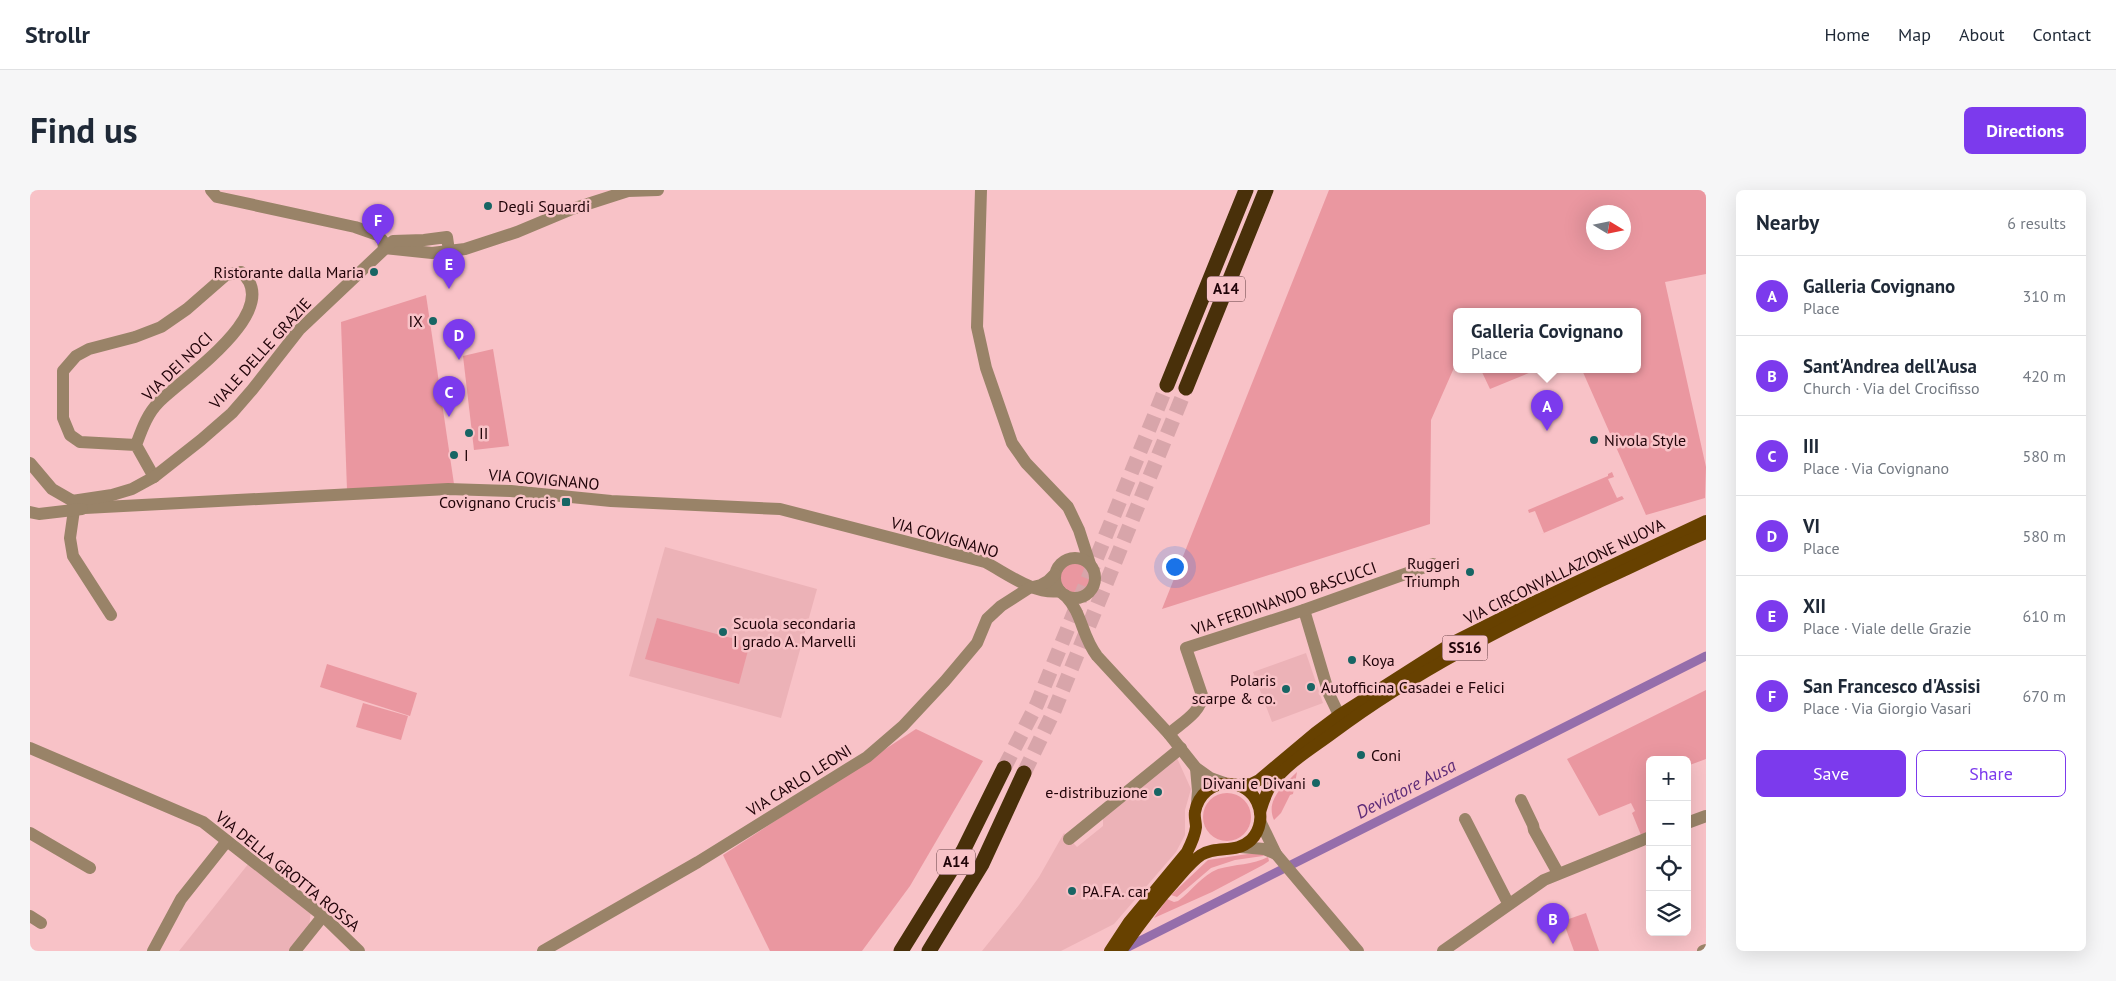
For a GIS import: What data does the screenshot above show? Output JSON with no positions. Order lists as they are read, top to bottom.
{
  "streets": {
    "highway": ["A14"],
    "main road": ["VIA CIRCONVALLAZIONE NUOVA", "SS16"],
    "street": [
      "VIALE DELLE GRAZIE",
      "VIA DEI NOCI",
      "VIA COVIGNANO",
      "VIA FERDINANDO BASCUCCI",
      "VIA CARLO LEONI",
      "VIA DELLA GROTTA ROSSA"
    ]
  },
  "crossings": [
    ["VIALE DELLE GRAZIE", "VIA COVIGNANO"],
    ["VIA COVIGNANO", "VIA CARLO LEONI"]
  ],
  "water": ["Deviatore Ausa"],
  "places": {
    "other": [
      "Degli Sguardi",
      "Ristorante dalla Maria",
      "IX",
      "II",
      "Nivola Style",
      "I",
      "Ruggeri Triumph",
      "Scuola secondaria I grado A. Marvelli",
      "Koya",
      "Autofficina Casadei e Felici",
      "Polaris scarpe & co.",
      "Coni",
      "Divani e Divani",
      "e-distribuzione",
      "PA.FA. car"
    ],
    "transit": ["Covignano Crucis"]
  },
  "north": "right",
  "page": {
    "header": "Strollr",
    "nav": [
      "Home",
      "Map",
      "About",
      "Contact"
    ],
    "title": "Find us",
    "buttons": [
      "Directions",
      ["Save", "Share"]
    ],
    "heading": ["Nearby", "6 results"],
    "pins": [
      "F",
      "E",
      "D",
      "C",
      "A",
      "B"
    ],
    "list": [
      {
        "mark": "A",
        "name": "Galleria Covignano",
        "note": "Place",
        "value": "310 m"
      },
      {
        "mark": "B",
        "name": "Sant'Andrea dell'Ausa",
        "note": "Church · Via del Crocifisso",
        "value": "420 m"
      },
      {
        "mark": "C",
        "name": "III",
        "note": "Place · Via Covignano",
        "value": "580 m"
      },
      {
        "mark": "D",
        "name": "VI",
        "note": "Place",
        "value": "580 m"
      },
      {
        "mark": "E",
        "name": "XII",
        "note": "Place · Viale delle Grazie",
        "value": "610 m"
      },
      {
        "mark": "F",
        "name": "San Francesco d'Assisi",
        "note": "Place · Via Giorgio Vasari",
        "value": "670 m"
      }
    ],
    "popup": ["Galleria Covignano", "Place"],
    "map_buttons": ["+", "−"]
  }
}
